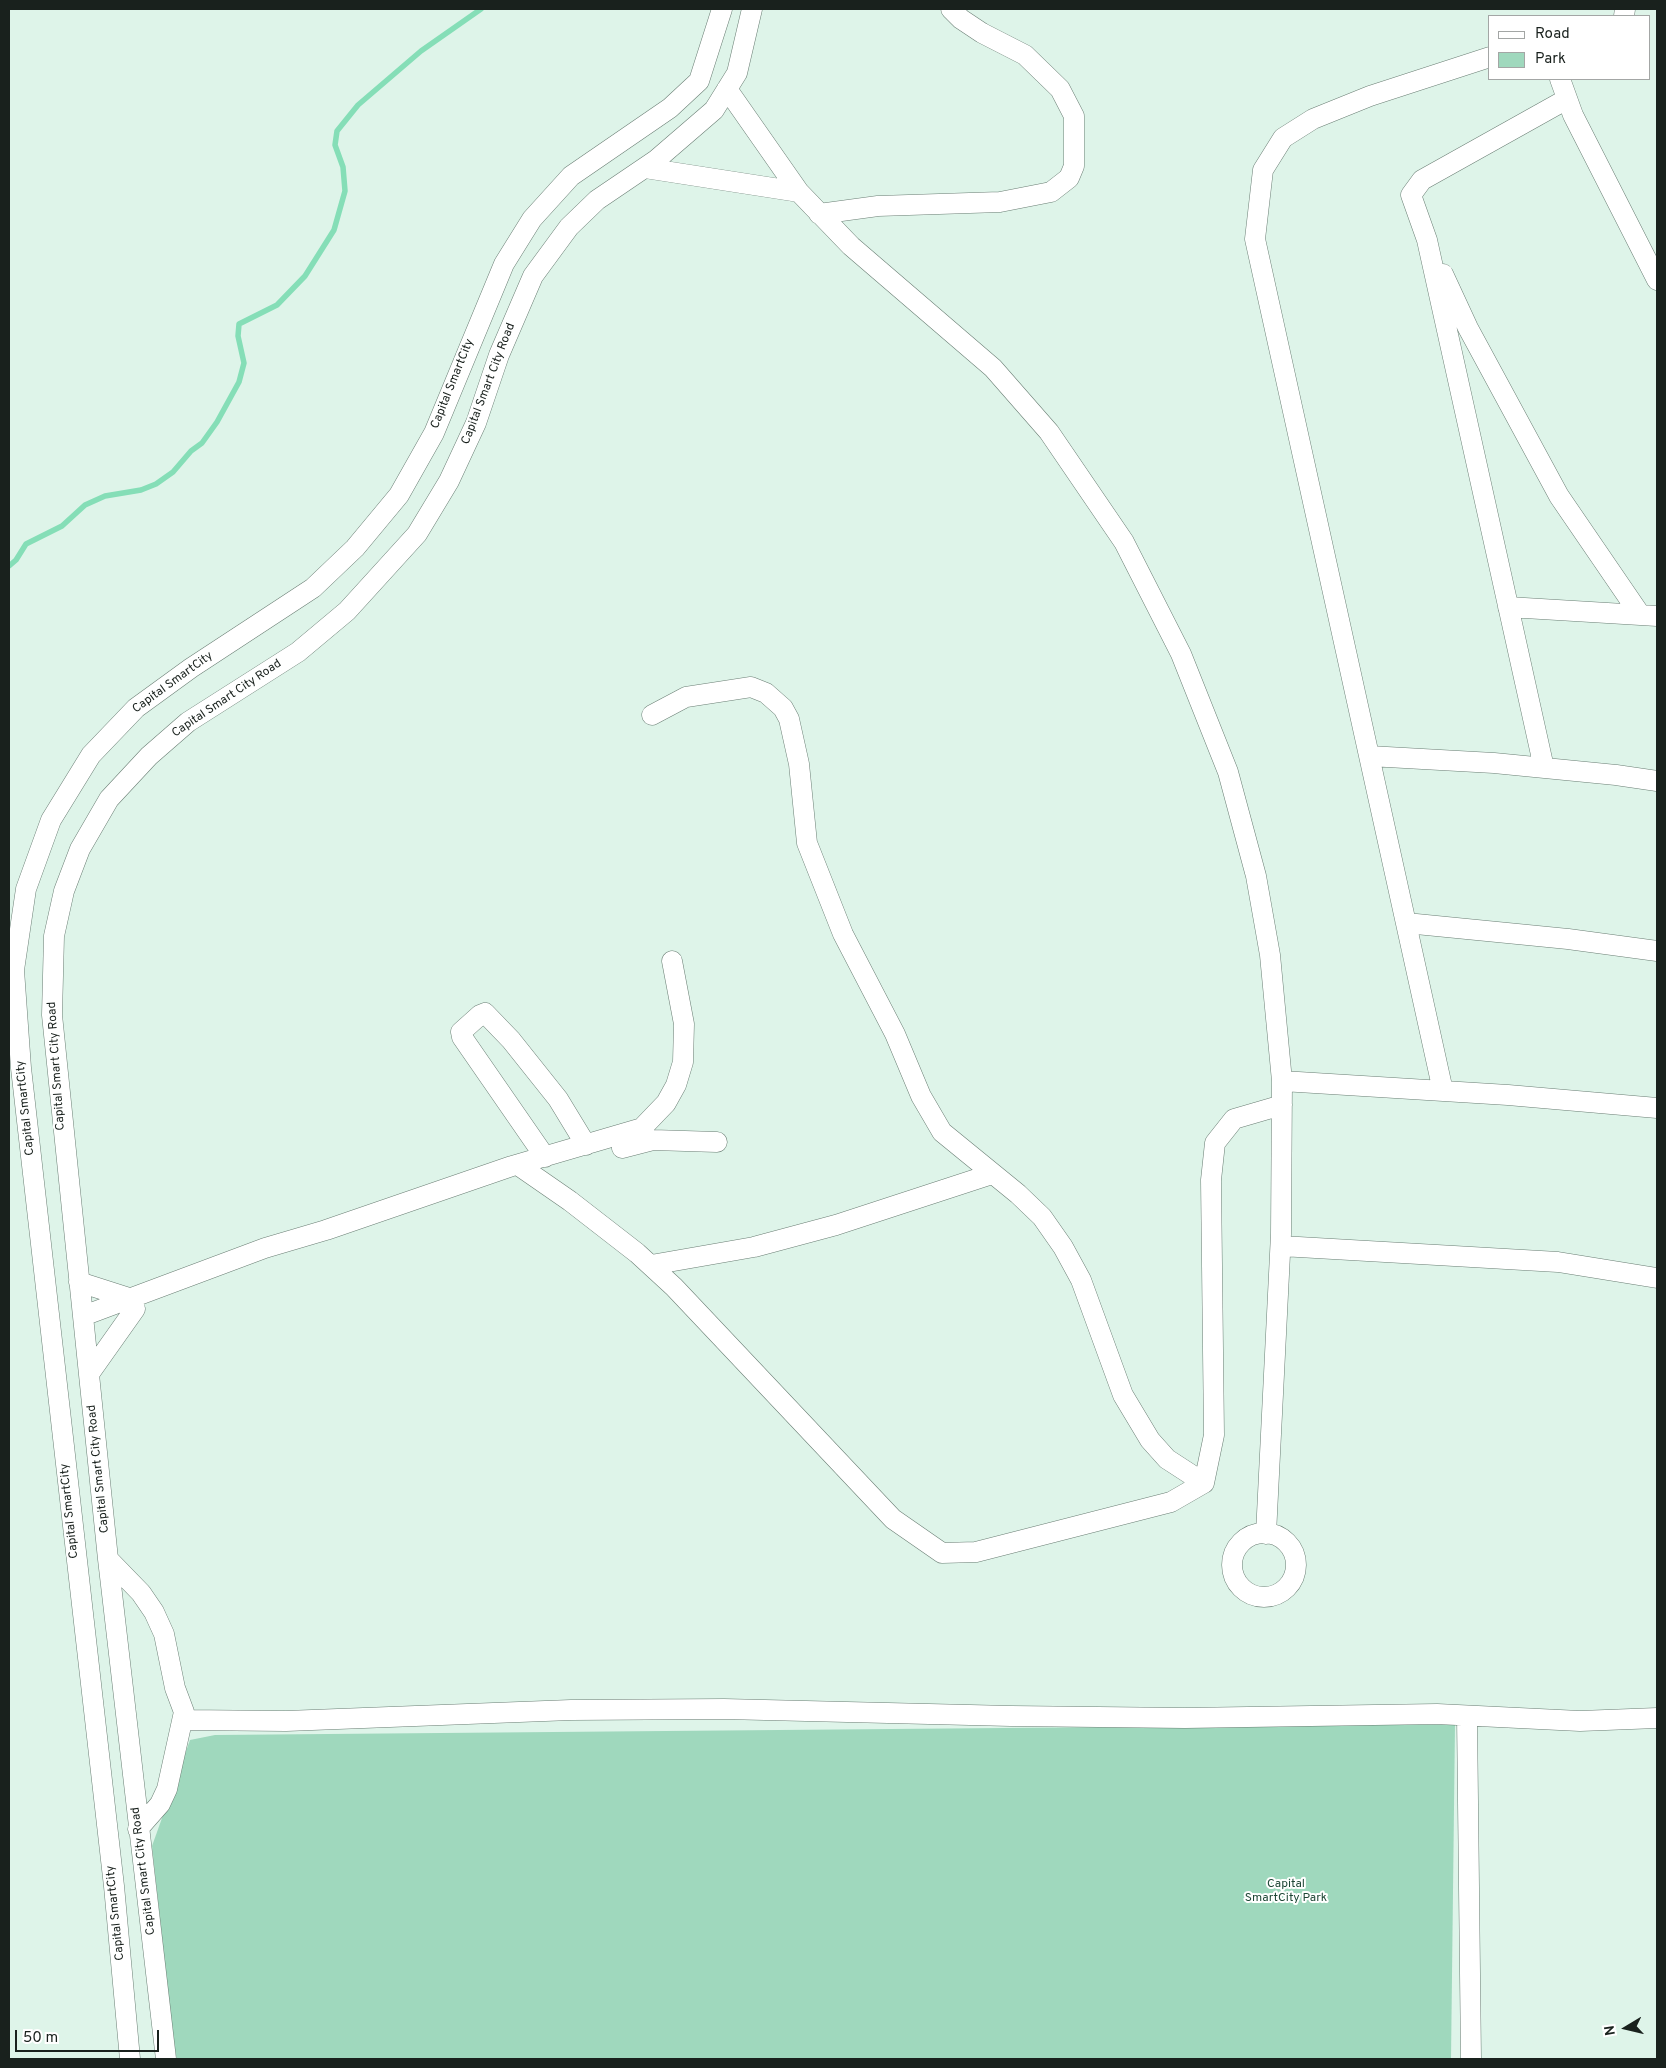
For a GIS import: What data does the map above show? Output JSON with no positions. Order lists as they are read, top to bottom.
{
  "streets": {
    "street": ["Capital SmartCity", "Capital Smart City Road"]
  },
  "parks": ["Capital SmartCity Park"],
  "legend": ["Road", "Park"],
  "scale_bar": "50 m",
  "north": "left"
}
